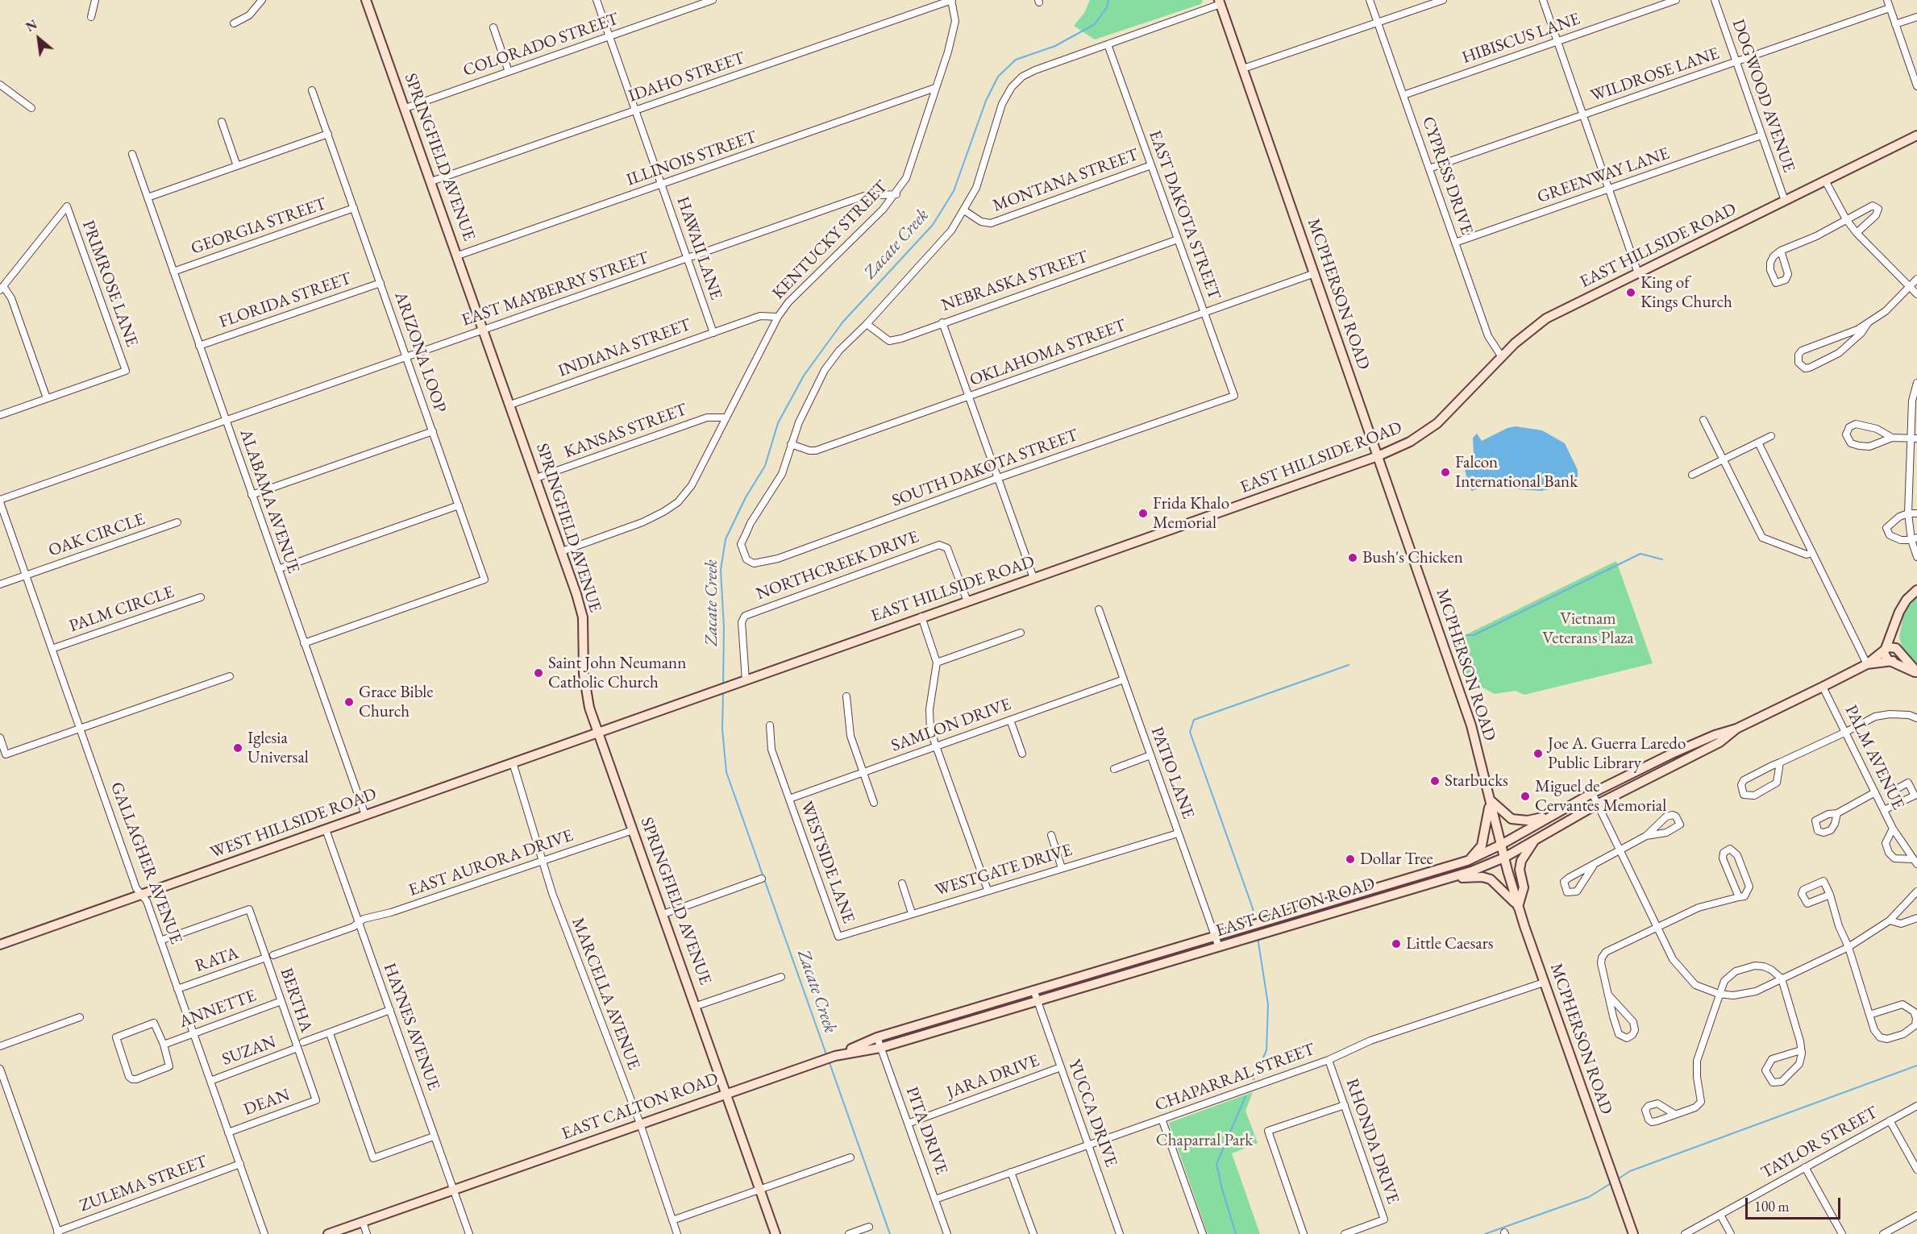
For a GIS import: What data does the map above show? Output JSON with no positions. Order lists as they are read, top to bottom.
{
  "streets": {
    "main road": [
      "SPRINGFIELD AVENUE",
      "EAST HILLSIDE ROAD",
      "MCPHERSON ROAD",
      "WEST HILLSIDE ROAD",
      "EAST CALTON ROAD"
    ],
    "street": [
      "HIBISCUS LANE",
      "COLORADO STREET",
      "WILDROSE LANE",
      "IDAHO STREET",
      "DOGWOOD AVENUE",
      "ILLINOIS STREET",
      "CYPRESS DRIVE",
      "GREENWAY LANE",
      "MONTANA STREET",
      "EAST DAKOTA STREET",
      "GEORGIA STREET",
      "KENTUCKY STREET",
      "HAWAII LANE",
      "NEBRASKA STREET",
      "PRIMROSE LANE",
      "EAST MAYBERRY STREET",
      "FLORIDA STREET",
      "INDIANA STREET",
      "ARIZONA LOOP",
      "OKLAHOMA STREET",
      "KANSAS STREET",
      "SOUTH DAKOTA STREET",
      "ALABAMA AVENUE",
      "OAK CIRCLE",
      "NORTHCREEK DRIVE",
      "PALM CIRCLE",
      "SAMLON DRIVE",
      "PALM AVENUE",
      "PATIO LANE",
      "WESTSIDE LANE",
      "GALLAGHER AVENUE",
      "EAST AURORA DRIVE",
      "WESTGATE DRIVE",
      "RATA",
      "MARCELLA AVENUE",
      "BERTHA",
      "ANNETTE",
      "HAYNES AVENUE",
      "SUZAN",
      "JARA DRIVE",
      "CHAPARRAL STREET",
      "DEAN",
      "YUCCA DRIVE",
      "PITA DRIVE",
      "RHONDA DRIVE",
      "TAYLOR STREET",
      "ZULEMA STREET"
    ]
  },
  "crossings": [
    ["HIBISCUS LANE", "CYPRESS DRIVE"],
    ["COLORADO STREET", "SPRINGFIELD AVENUE"],
    ["COLORADO STREET", "HAWAII LANE"],
    ["WILDROSE LANE", "DOGWOOD AVENUE"],
    ["WILDROSE LANE", "CYPRESS DRIVE"],
    ["IDAHO STREET", "SPRINGFIELD AVENUE"],
    ["IDAHO STREET", "KENTUCKY STREET"],
    ["IDAHO STREET", "HAWAII LANE"],
    ["DOGWOOD AVENUE", "GREENWAY LANE"],
    ["DOGWOOD AVENUE", "EAST HILLSIDE ROAD"],
    ["SPRINGFIELD AVENUE", "ILLINOIS STREET"],
    ["SPRINGFIELD AVENUE", "KENTUCKY STREET"],
    ["SPRINGFIELD AVENUE", "EAST HILLSIDE ROAD"],
    ["SPRINGFIELD AVENUE", "EAST MAYBERRY STREET"],
    ["SPRINGFIELD AVENUE", "INDIANA STREET"],
    ["SPRINGFIELD AVENUE", "KANSAS STREET"],
    ["SPRINGFIELD AVENUE", "WEST HILLSIDE ROAD"],
    ["SPRINGFIELD AVENUE", "EAST AURORA DRIVE"],
    ["SPRINGFIELD AVENUE", "EAST CALTON ROAD"],
    ["ILLINOIS STREET", "KENTUCKY STREET"],
    ["ILLINOIS STREET", "HAWAII LANE"],
    ["CYPRESS DRIVE", "GREENWAY LANE"],
    ["CYPRESS DRIVE", "EAST HILLSIDE ROAD"],
    ["MONTANA STREET", "EAST DAKOTA STREET"],
    ["EAST DAKOTA STREET", "NEBRASKA STREET"],
    ["EAST DAKOTA STREET", "OKLAHOMA STREET"],
    ["EAST DAKOTA STREET", "SOUTH DAKOTA STREET"],
    ["GEORGIA STREET", "ARIZONA LOOP"],
    ["GEORGIA STREET", "ALABAMA AVENUE"],
    ["KENTUCKY STREET", "EAST MAYBERRY STREET"],
    ["KENTUCKY STREET", "INDIANA STREET"],
    ["KENTUCKY STREET", "KANSAS STREET"],
    ["EAST HILLSIDE ROAD", "MCPHERSON ROAD"],
    ["EAST HILLSIDE ROAD", "NORTHCREEK DRIVE"],
    ["EAST HILLSIDE ROAD", "WEST HILLSIDE ROAD"],
    ["HAWAII LANE", "EAST MAYBERRY STREET"],
    ["HAWAII LANE", "INDIANA STREET"],
    ["EAST MAYBERRY STREET", "ARIZONA LOOP"],
    ["EAST MAYBERRY STREET", "ALABAMA AVENUE"],
    ["EAST MAYBERRY STREET", "GALLAGHER AVENUE"],
    ["MCPHERSON ROAD", "OKLAHOMA STREET"],
    ["MCPHERSON ROAD", "EAST CALTON ROAD"],
    ["MCPHERSON ROAD", "CHAPARRAL STREET"],
    ["FLORIDA STREET", "ARIZONA LOOP"],
    ["FLORIDA STREET", "ALABAMA AVENUE"],
    ["ARIZONA LOOP", "ALABAMA AVENUE"],
    ["OKLAHOMA STREET", "SOUTH DAKOTA STREET"],
    ["ALABAMA AVENUE", "WEST HILLSIDE ROAD"],
    ["OAK CIRCLE", "GALLAGHER AVENUE"],
    ["PALM CIRCLE", "GALLAGHER AVENUE"],
    ["SAMLON DRIVE", "PATIO LANE"],
    ["SAMLON DRIVE", "WESTSIDE LANE"],
    ["PALM AVENUE", "EAST CALTON ROAD"],
    ["PATIO LANE", "WESTGATE DRIVE"],
    ["PATIO LANE", "EAST CALTON ROAD"],
    ["WEST HILLSIDE ROAD", "GALLAGHER AVENUE"],
    ["WEST HILLSIDE ROAD", "MARCELLA AVENUE"],
    ["WEST HILLSIDE ROAD", "HAYNES AVENUE"],
    ["WESTSIDE LANE", "WESTGATE DRIVE"],
    ["GALLAGHER AVENUE", "RATA"],
    ["GALLAGHER AVENUE", "BERTHA"],
    ["GALLAGHER AVENUE", "ANNETTE"],
    ["GALLAGHER AVENUE", "SUZAN"],
    ["GALLAGHER AVENUE", "DEAN"],
    ["GALLAGHER AVENUE", "ZULEMA STREET"],
    ["EAST AURORA DRIVE", "MARCELLA AVENUE"],
    ["EAST AURORA DRIVE", "HAYNES AVENUE"],
    ["EAST CALTON ROAD", "MARCELLA AVENUE"],
    ["EAST CALTON ROAD", "HAYNES AVENUE"],
    ["EAST CALTON ROAD", "YUCCA DRIVE"],
    ["EAST CALTON ROAD", "PITA DRIVE"],
    ["RATA", "BERTHA"],
    ["BERTHA", "ANNETTE"],
    ["BERTHA", "SUZAN"],
    ["BERTHA", "DEAN"],
    ["JARA DRIVE", "YUCCA DRIVE"],
    ["JARA DRIVE", "PITA DRIVE"],
    ["CHAPARRAL STREET", "YUCCA DRIVE"],
    ["CHAPARRAL STREET", "PITA DRIVE"],
    ["CHAPARRAL STREET", "RHONDA DRIVE"]
  ],
  "water": ["Zacate Creek"],
  "parks": ["Vietnam Veterans Plaza", "Chaparral Park"],
  "places": [
    "King of Kings Church",
    "Falcon International Bank",
    "Frida Khalo Memorial",
    "Bush's Chicken",
    "Saint John Neumann Catholic Church",
    "Grace Bible Church",
    "Iglesia Universal",
    "Joe A. Guerra Laredo Public Library",
    "Starbucks",
    "Miguel de Cervantes Memorial",
    "Dollar Tree",
    "Little Caesars"
  ],
  "scale_bar": "100 m",
  "north": "top left"
}
